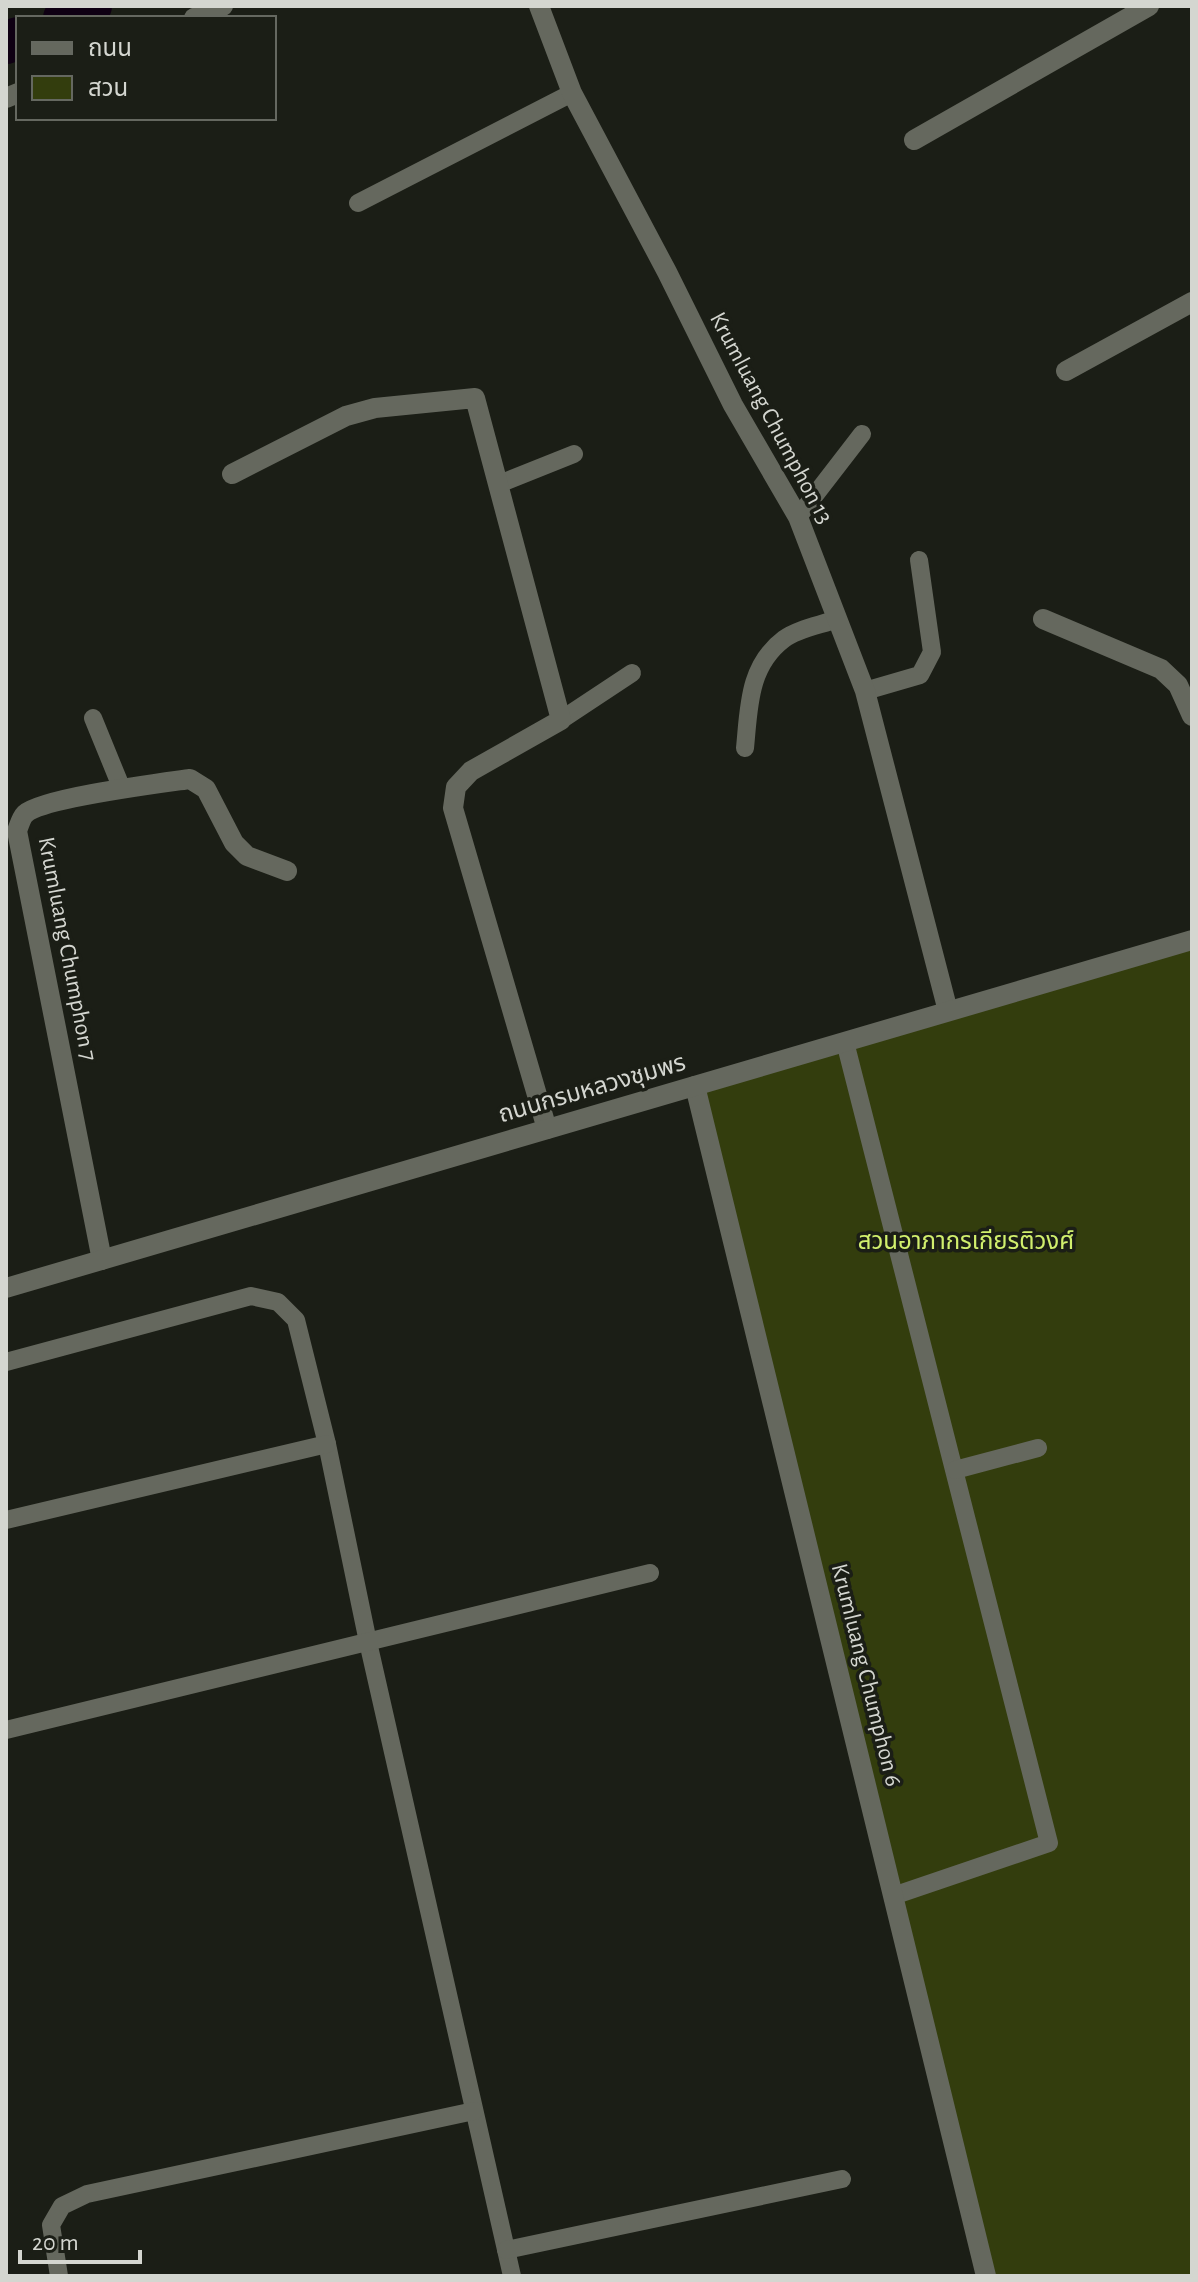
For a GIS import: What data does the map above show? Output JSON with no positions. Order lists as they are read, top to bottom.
{
  "streets": {
    "street": [
      "Krumluang Chumphon 13",
      "Krumluang Chumphon 7",
      "ถนนกรมหลวงชุมพร",
      "Krumluang Chumphon 6"
    ]
  },
  "crossings": [
    ["Krumluang Chumphon 13", "ถนนกรมหลวงชุมพร"],
    ["Krumluang Chumphon 7", "ถนนกรมหลวงชุมพร"],
    ["ถนนกรมหลวงชุมพร", "Krumluang Chumphon 6"]
  ],
  "parks": ["สวนอาภากรเกียรติวงศ์"],
  "legend": ["ถนน", "สวน"],
  "scale_bar": "20 m"
}
